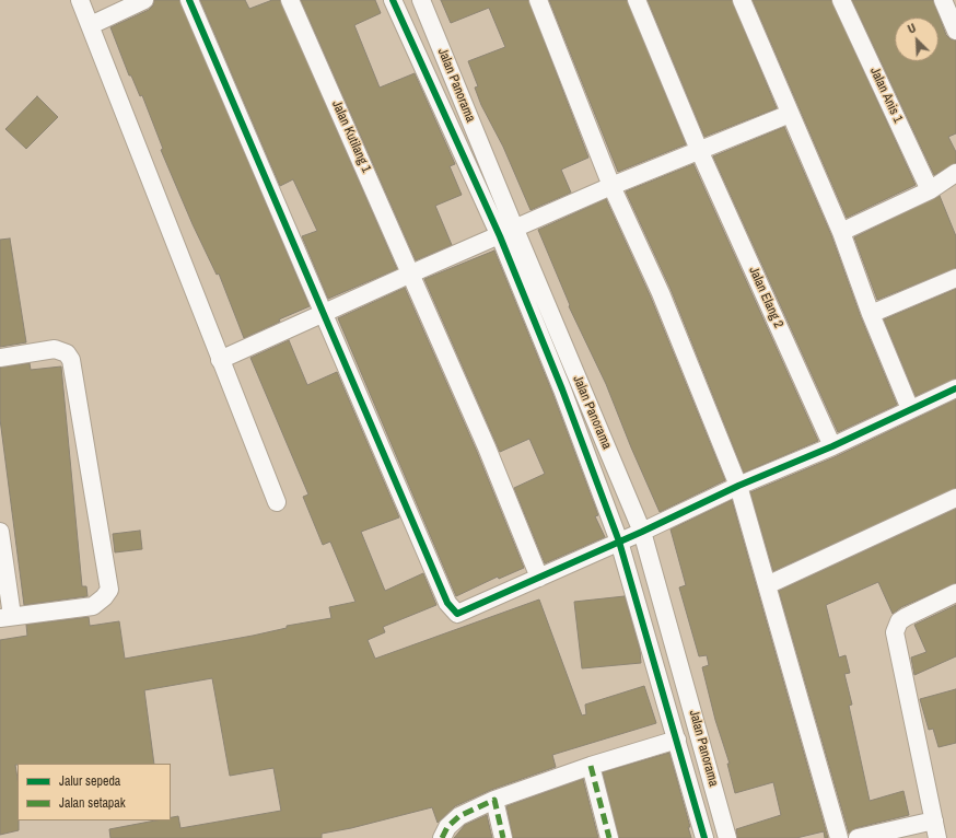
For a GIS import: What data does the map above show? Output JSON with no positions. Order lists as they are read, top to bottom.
{
  "streets": {
    "street": [
      "Jalan Panorama",
      "Jalan Anis 1",
      "Jalan Kutilang 1",
      "Jalan Elang 2"
    ]
  },
  "legend": ["Jalur sepeda", "Jalan setapak"],
  "north": "top left"
}
